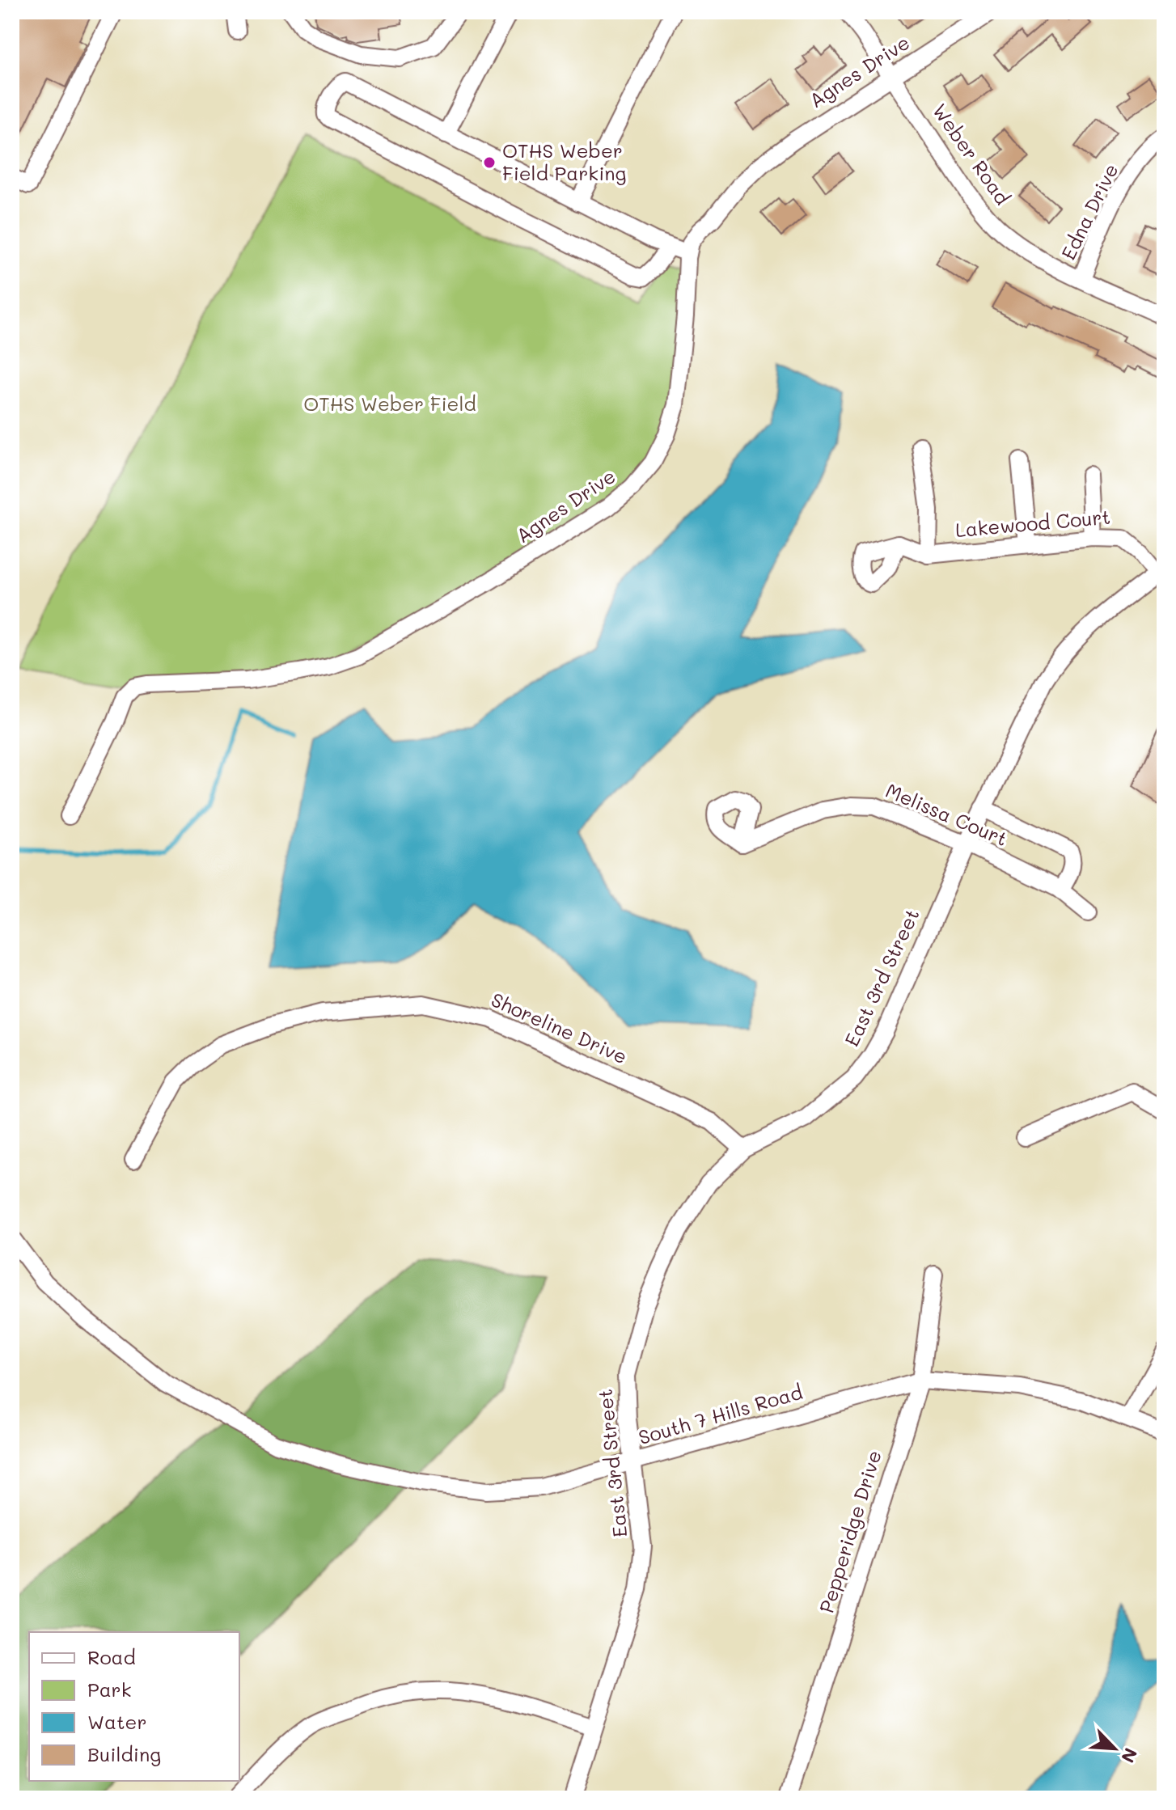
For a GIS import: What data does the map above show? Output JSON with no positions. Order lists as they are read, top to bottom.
{
  "streets": {
    "street": [
      "Agnes Drive",
      "Weber Road",
      "Edna Drive",
      "Lakewood Court",
      "Melissa Court",
      "East 3rd Street",
      "Shoreline Drive",
      "South 7 Hills Road",
      "Pepperidge Drive"
    ]
  },
  "crossings": [
    ["Agnes Drive", "Weber Road"],
    ["Weber Road", "Edna Drive"],
    ["Lakewood Court", "East 3rd Street"],
    ["Melissa Court", "East 3rd Street"],
    ["East 3rd Street", "Shoreline Drive"],
    ["East 3rd Street", "South 7 Hills Road"],
    ["South 7 Hills Road", "Pepperidge Drive"]
  ],
  "parks": ["OTHS Weber Field"],
  "places": ["OTHS Weber Field Parking"],
  "legend": [
    "Road",
    "Park",
    "Water",
    "Building"
  ],
  "north": "bottom right"
}
